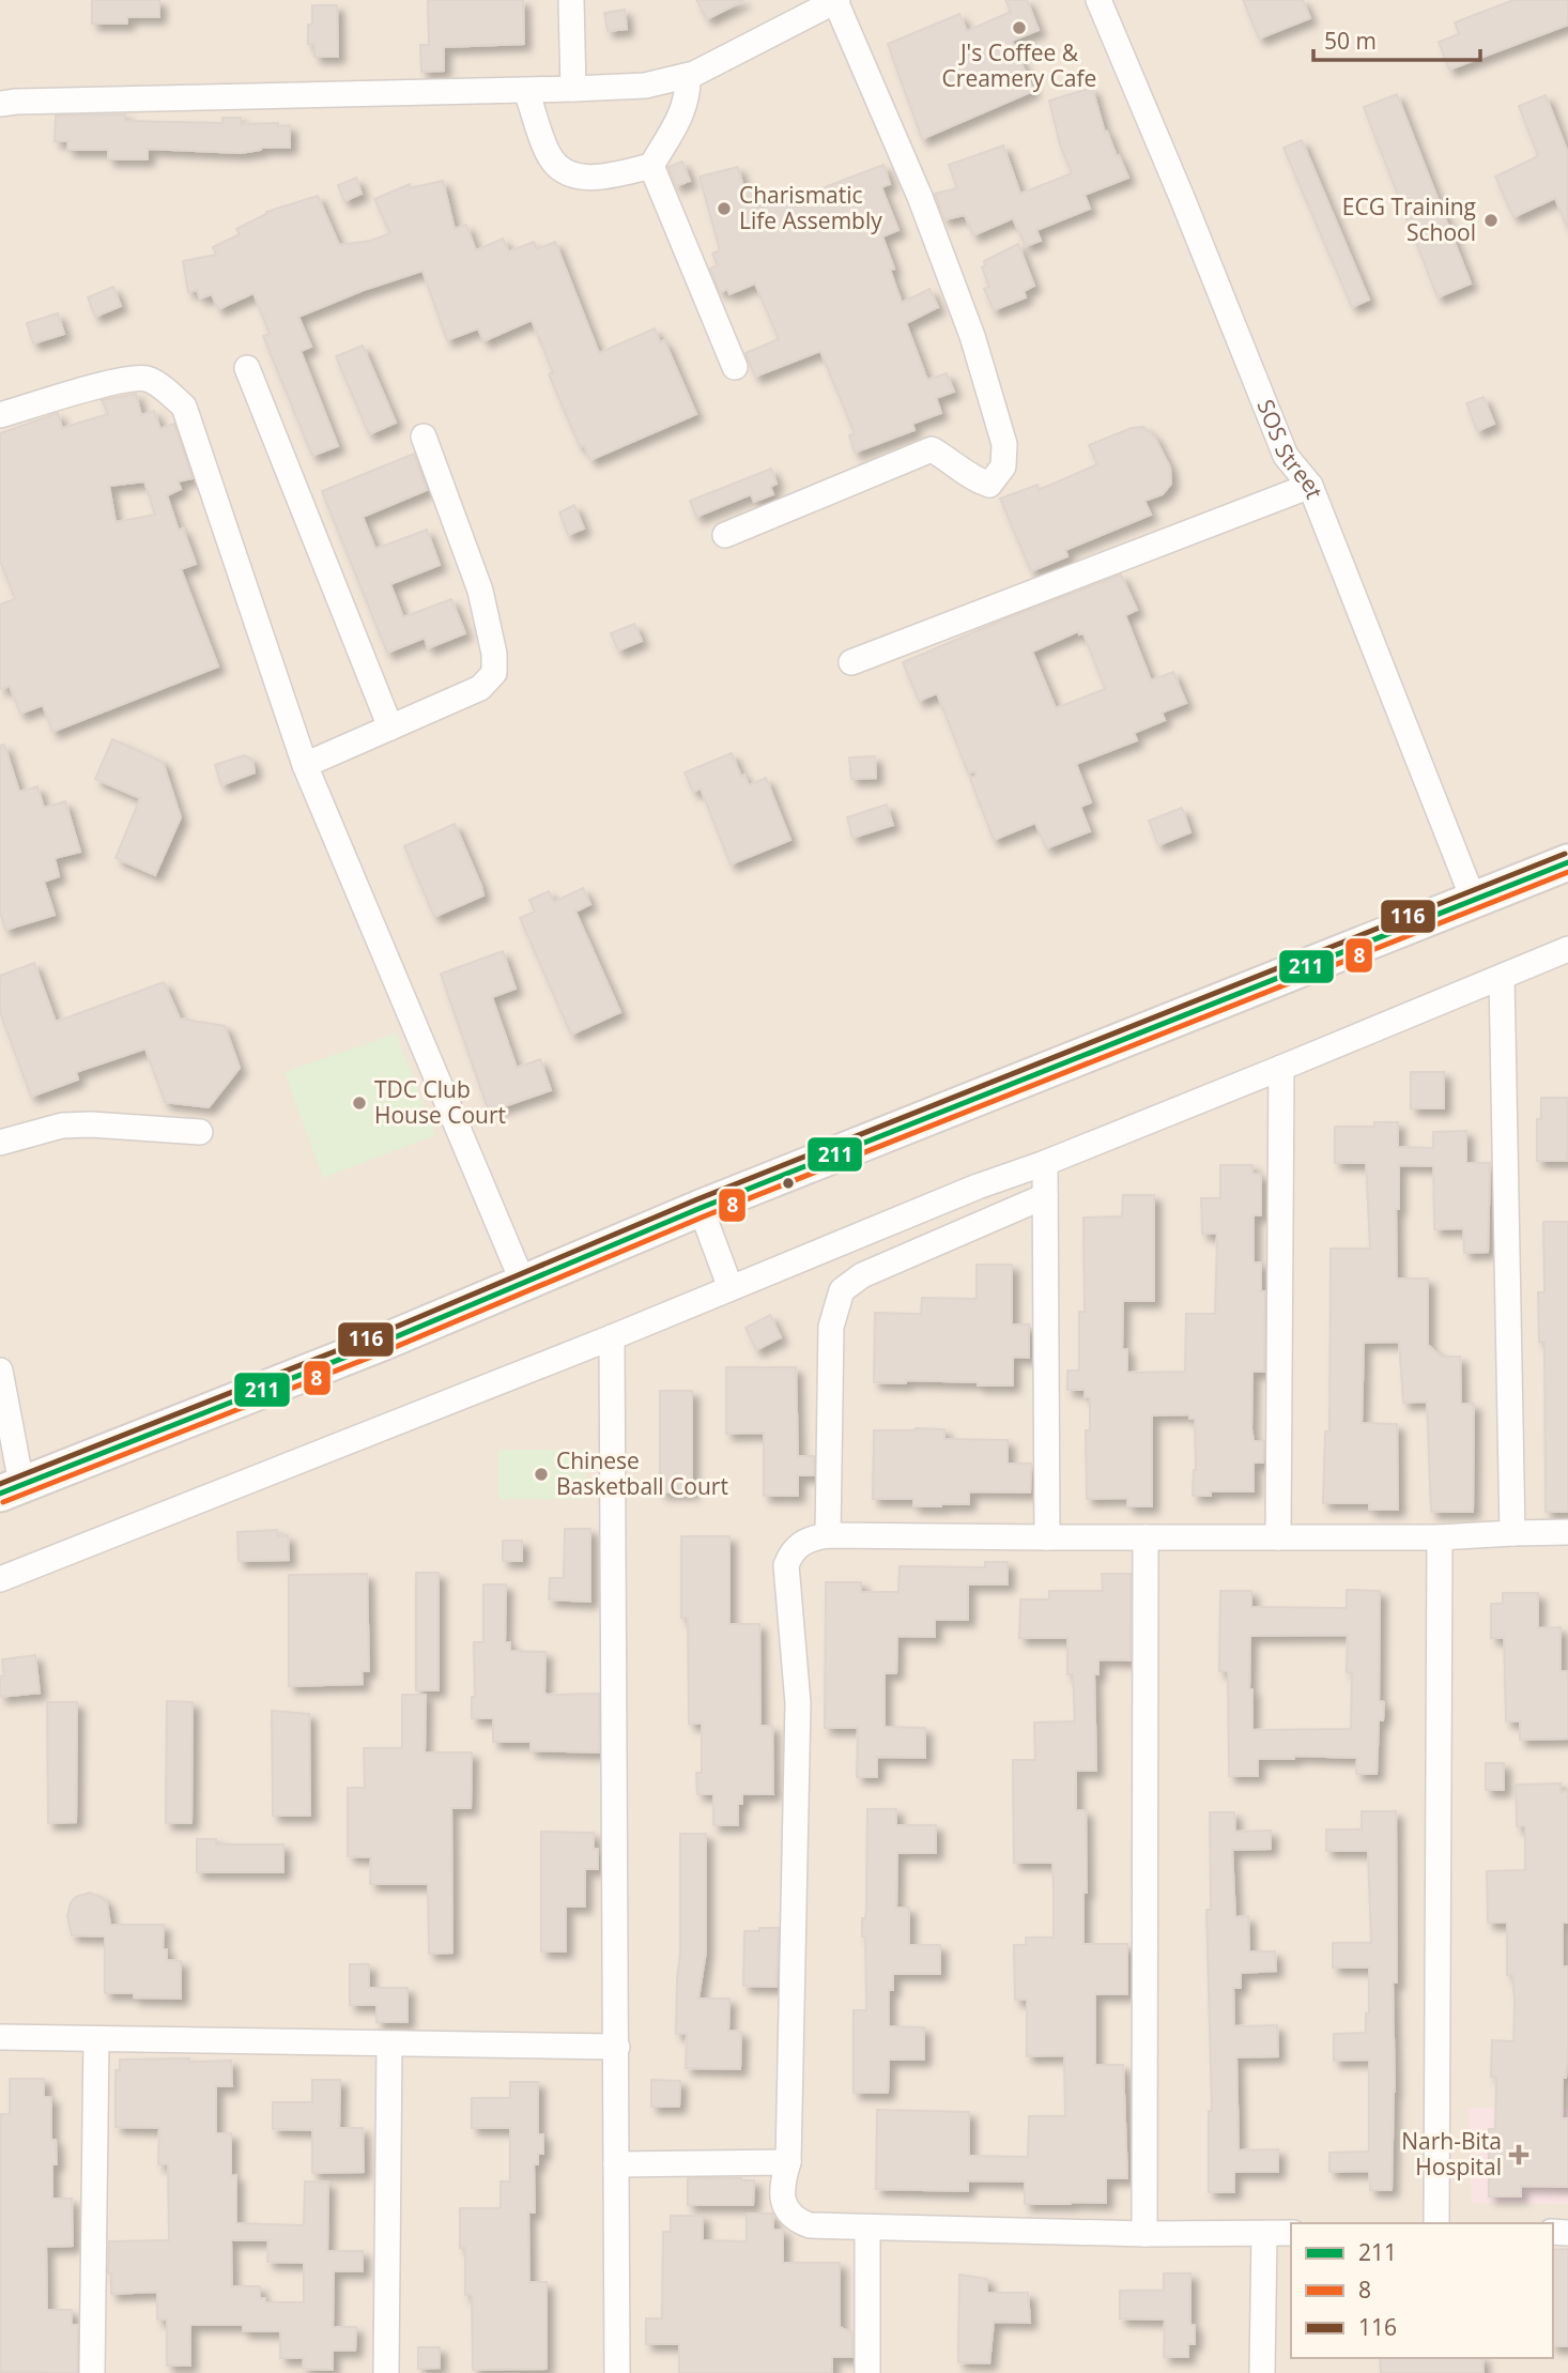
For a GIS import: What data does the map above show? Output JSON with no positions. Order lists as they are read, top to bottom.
{
  "streets": {
    "street": ["SOS Street"]
  },
  "places": {
    "other": [
      "J's Coffee & Creamery Cafe",
      "Charismatic Life Assembly",
      "ECG Training School",
      "TDC Club House Court",
      "Chinese Basketball Court"
    ],
    "health": ["Narh-Bita Hospital"]
  },
  "lines": ["transit line 116", "transit line 211", "transit line 8"],
  "legend": ["211", "8", "116"],
  "scale_bar": "50 m"
}
